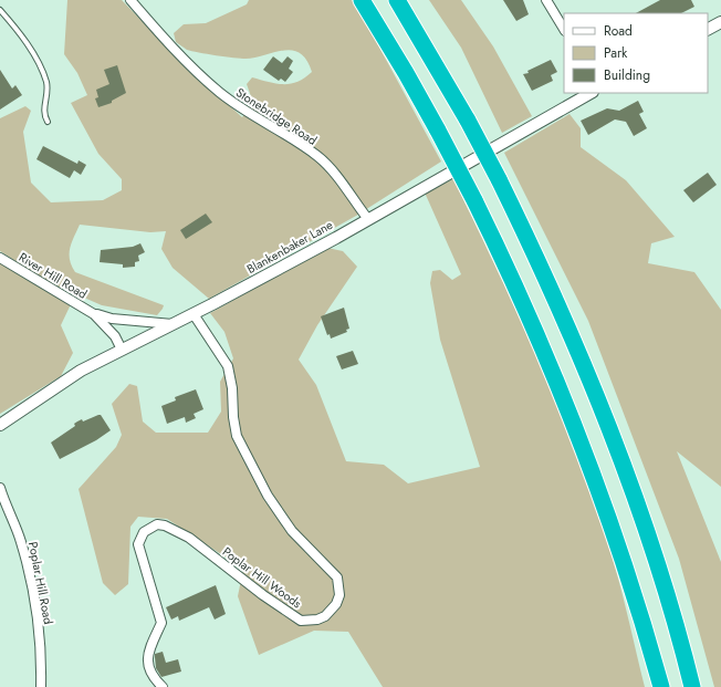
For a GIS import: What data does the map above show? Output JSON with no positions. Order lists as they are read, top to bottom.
{
  "streets": {
    "street": [
      "Stonebridge Road",
      "Blankenbaker Lane",
      "River Hill Road",
      "Poplar Hill Woods",
      "Poplar Hill Road"
    ]
  },
  "crossings": [
    ["Stonebridge Road", "Blankenbaker Lane"],
    ["Blankenbaker Lane", "River Hill Road"],
    ["Blankenbaker Lane", "Poplar Hill Woods"]
  ],
  "legend": ["Road", "Park", "Building"]
}
